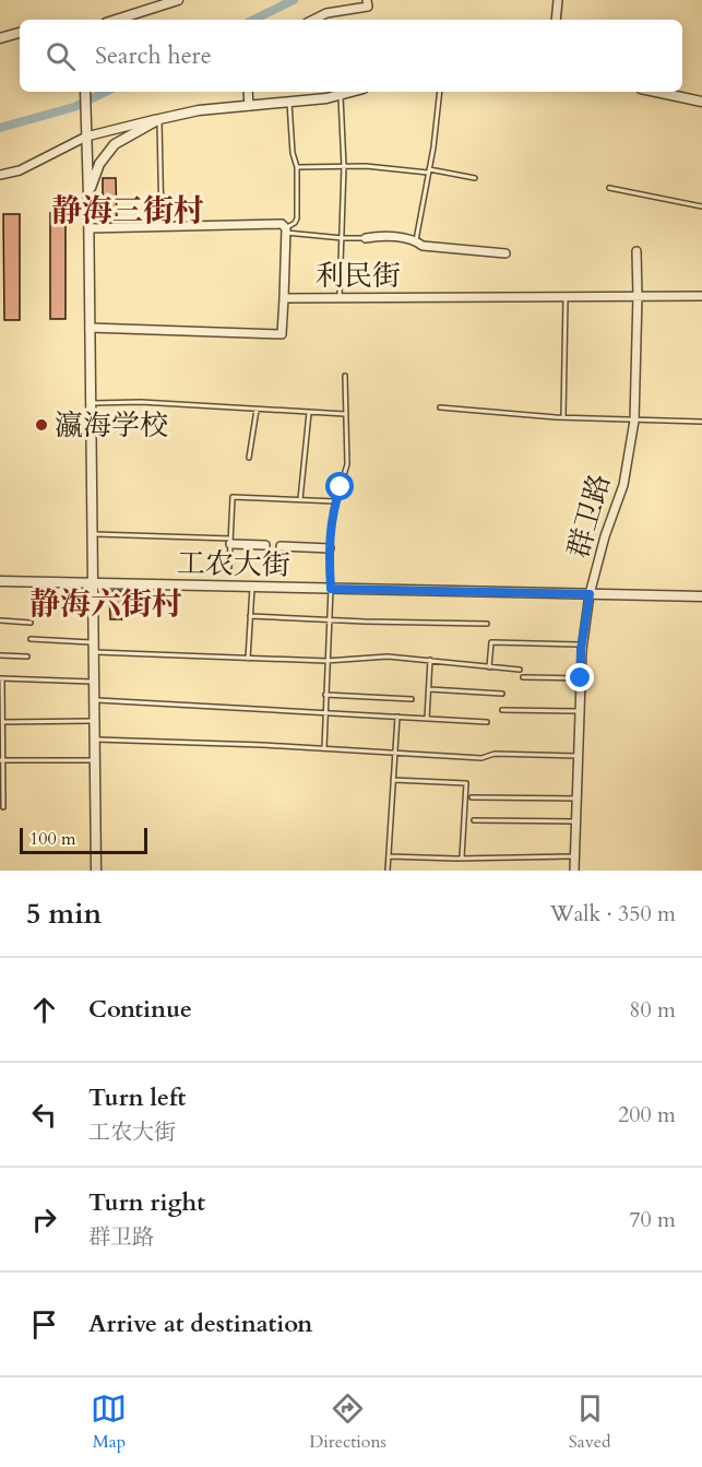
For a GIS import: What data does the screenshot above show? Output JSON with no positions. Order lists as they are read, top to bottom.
{
  "streets": {
    "street": ["利民街", "群卫路", "工农大街"]
  },
  "crossings": [
    ["利民街", "群卫路"],
    ["群卫路", "工农大街"]
  ],
  "districts": ["静海三街村", "静海六街村"],
  "places": ["瀛海学校"],
  "scale_bar": "100 m",
  "page": {
    "search": "Search here",
    "scale": "100 m",
    "heading": ["5 min", "Walk · 350 m"],
    "list": [
      ["Continue", "80 m"],
      ["Turn left", "工农大街", "200 m"],
      ["Turn right", "群卫路", "70 m"],
      "Arrive at destination"
    ],
    "nav": ["Map", "Directions", "Saved"]
  }
}
